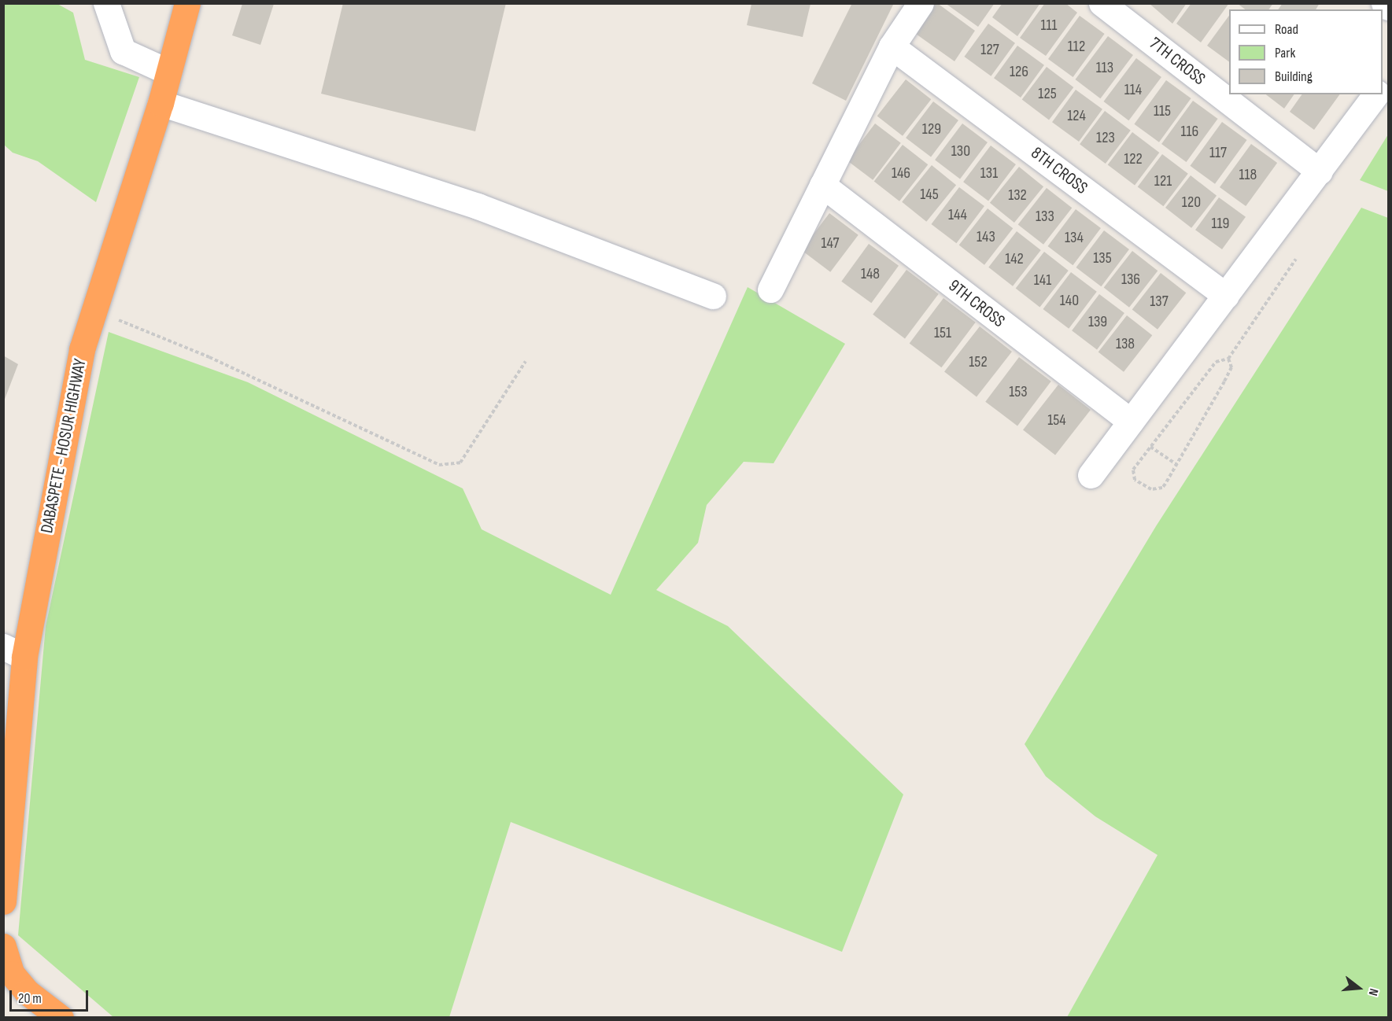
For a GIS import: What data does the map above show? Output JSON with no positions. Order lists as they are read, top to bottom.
{
  "streets": {
    "highway": ["DABASPETE - HOSUR HIGHWAY"],
    "street": ["7TH CROSS", "8TH CROSS", "9TH CROSS"]
  },
  "house_numbers": [
    "111",
    "112",
    "127",
    "113",
    "126",
    "114",
    "125",
    "115",
    "124",
    "129",
    "116",
    "123",
    "130",
    "117",
    "122",
    "146",
    "131",
    "118",
    "121",
    "145",
    "132",
    "120",
    "144",
    "133",
    "119",
    "143",
    "134",
    "147",
    "135",
    "142",
    "148",
    "136",
    "141",
    "140",
    "137",
    "139",
    "151",
    "138",
    "152",
    "153",
    "154"
  ],
  "legend": ["Road", "Park", "Building"],
  "scale_bar": "20 m",
  "north": "right"
}
